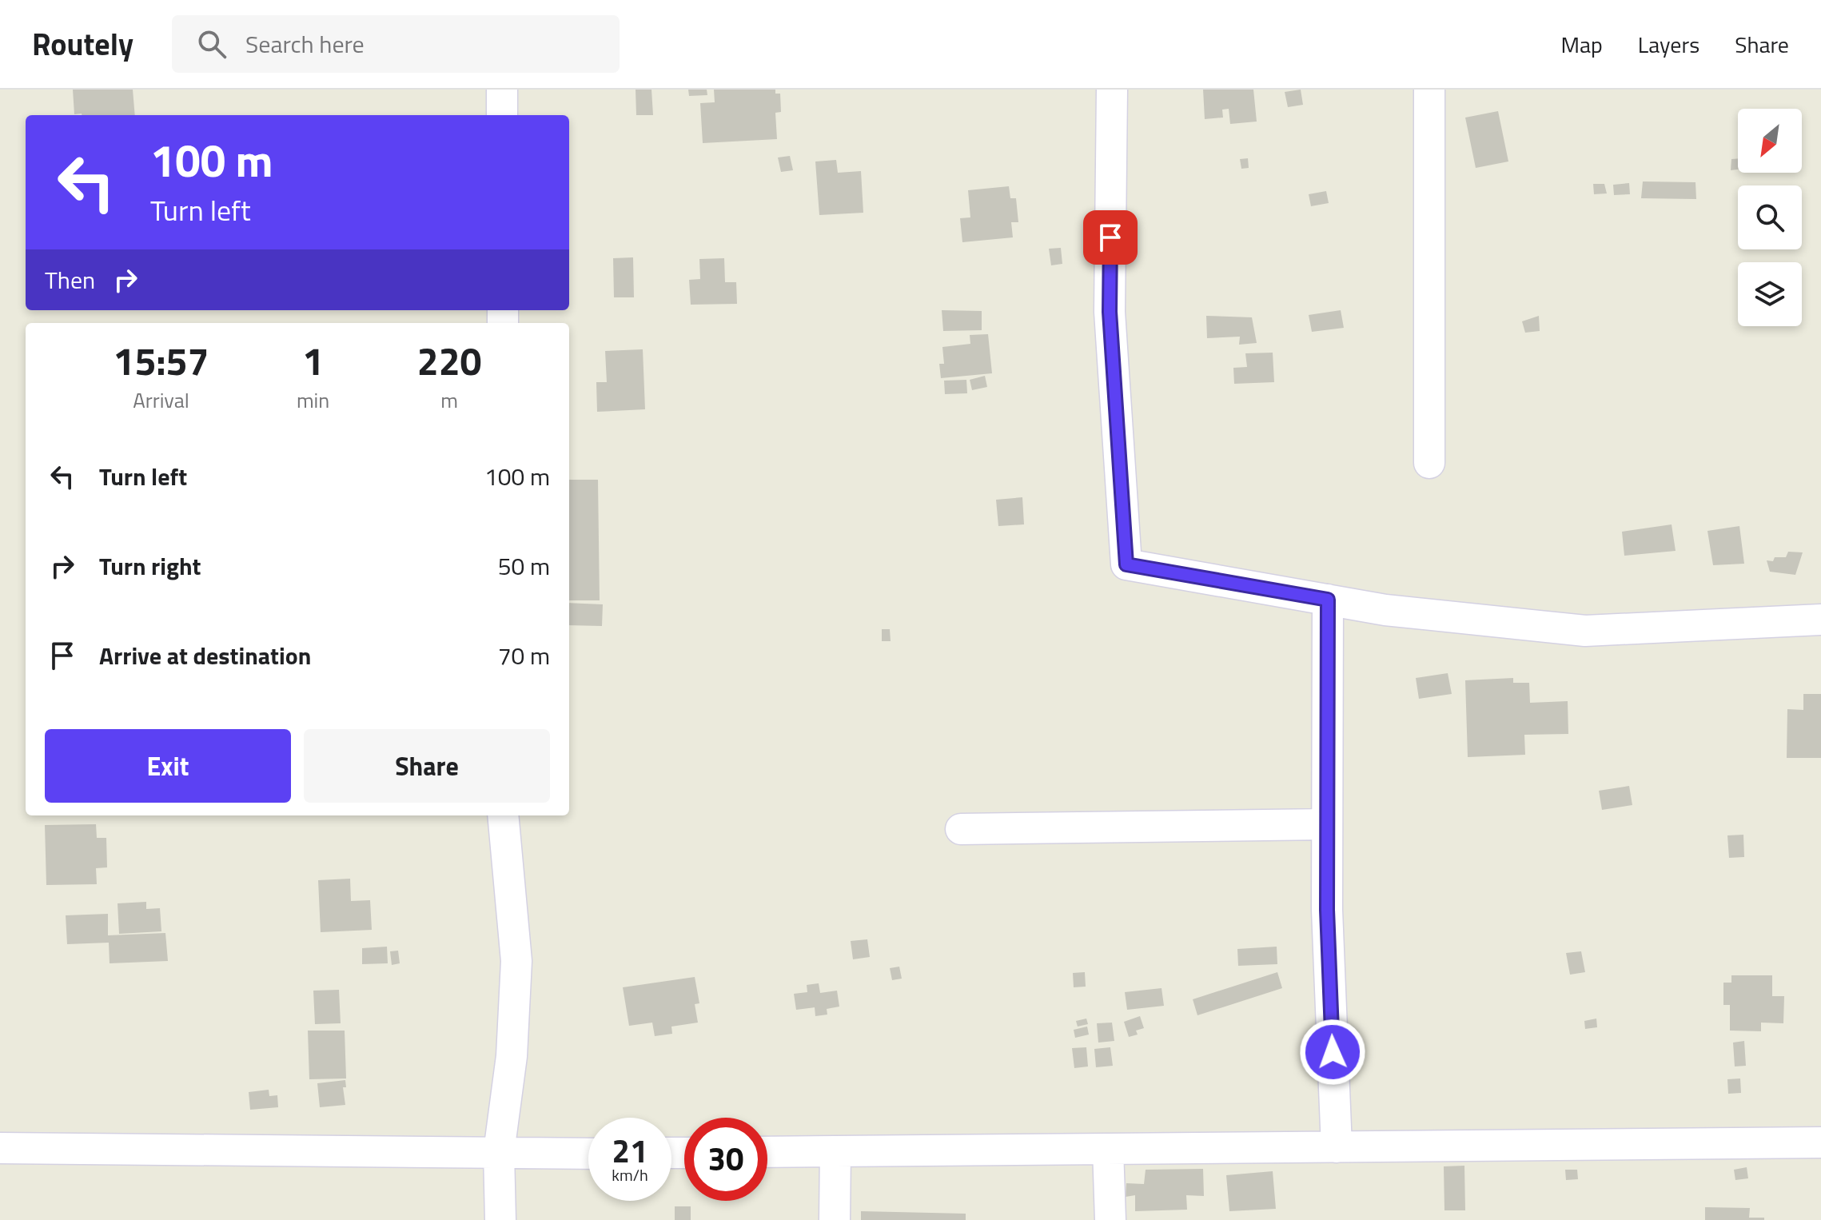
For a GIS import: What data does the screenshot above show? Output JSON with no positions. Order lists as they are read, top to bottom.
{
  "north": "bottom left",
  "page": {
    "header": "Routely",
    "search": "Search here",
    "nav": ["Map", "Layers", "Share"],
    "turn": ["100 m", "Turn left"],
    "then": "Then",
    "eta": [
      "15:57",
      "Arrival",
      "1",
      "min",
      "220",
      "m"
    ],
    "list": [
      {
        "name": "Turn left",
        "value": "100 m"
      },
      {
        "name": "Turn right",
        "value": "50 m"
      },
      {
        "name": "Arrive at destination",
        "value": "70 m"
      }
    ],
    "buttons": ["Exit", "Share"],
    "speed": "21 km/h",
    "limit": "30"
  }
}
